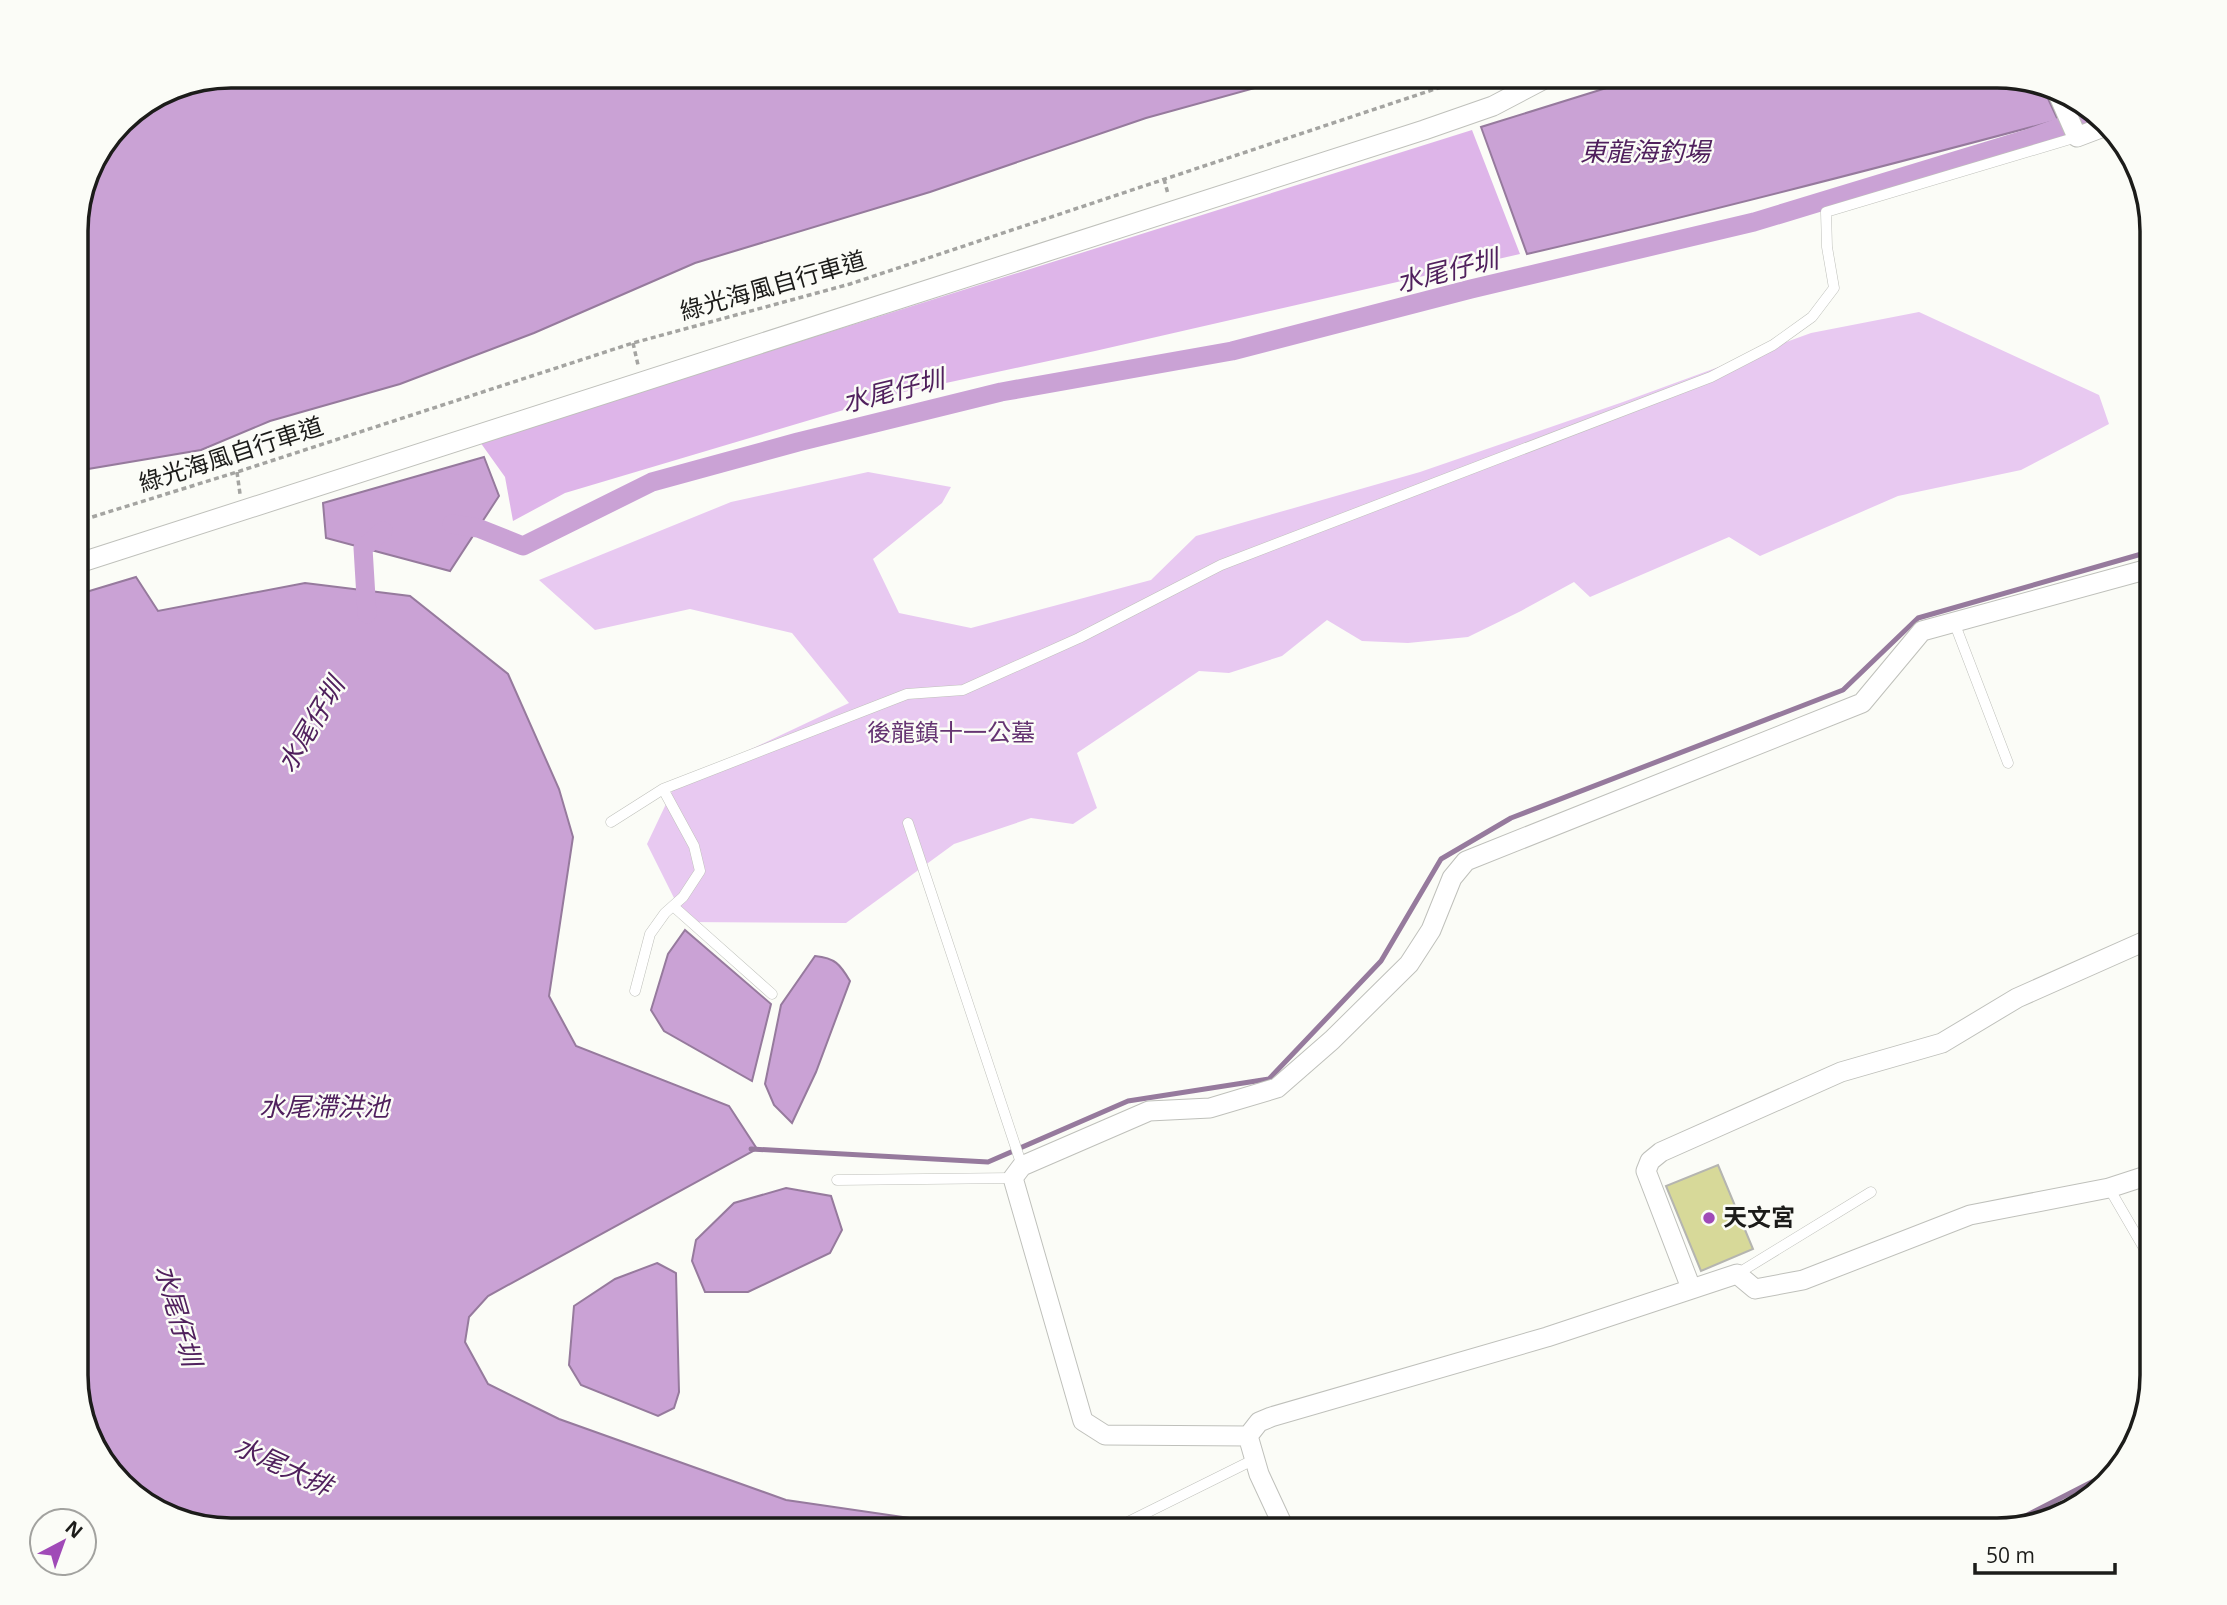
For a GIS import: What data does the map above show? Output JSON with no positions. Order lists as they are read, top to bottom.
{
  "streets": {
    "path": ["綠光海風自行車道"]
  },
  "water": [
    "東龍海釣場",
    "水尾仔圳",
    "水尾滯洪池",
    "水尾大排"
  ],
  "parks": ["後龍鎮十一公墓"],
  "places": ["天文宮"],
  "scale_bar": "50 m",
  "north": "top right"
}
